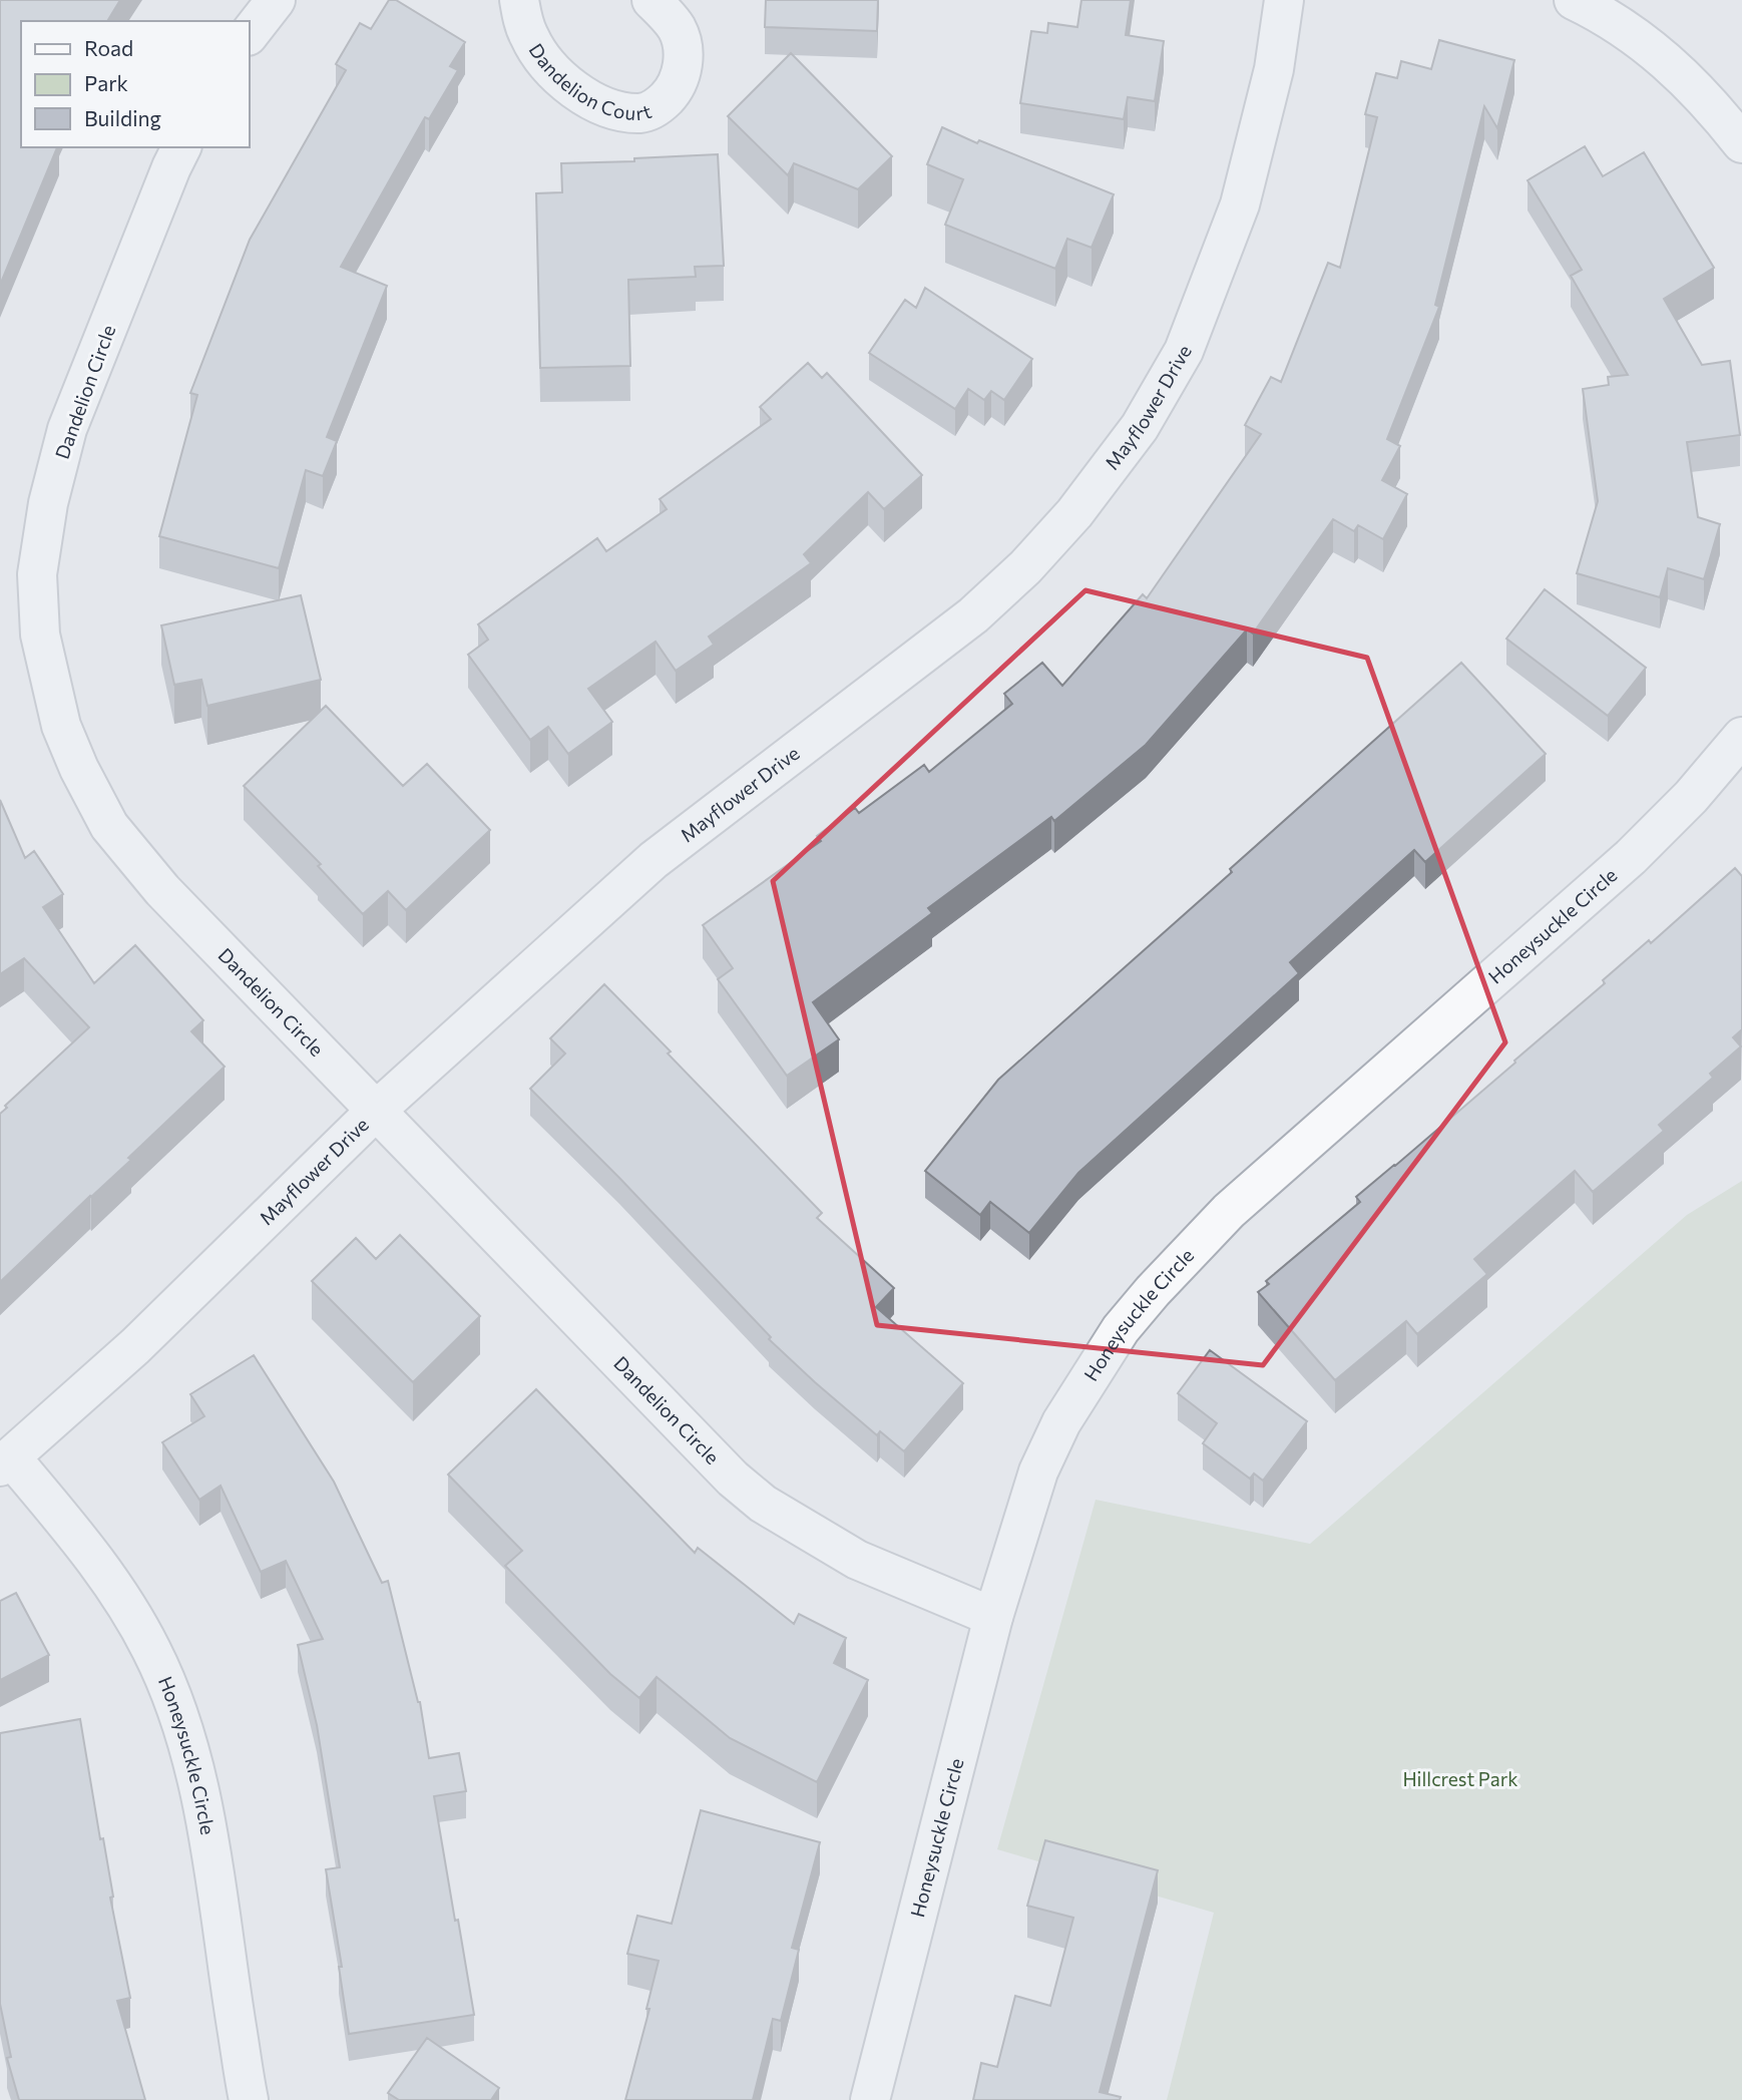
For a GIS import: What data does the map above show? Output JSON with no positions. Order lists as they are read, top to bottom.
{
  "streets": {
    "street": [
      "Dandelion Court",
      "Dandelion Circle",
      "Mayflower Drive",
      "Honeysuckle Circle"
    ]
  },
  "crossings": [
    ["Dandelion Circle", "Mayflower Drive"],
    ["Dandelion Circle", "Honeysuckle Circle"],
    ["Mayflower Drive", "Honeysuckle Circle"]
  ],
  "parks": ["Hillcrest Park"],
  "legend": ["Road", "Park", "Building"]
}
